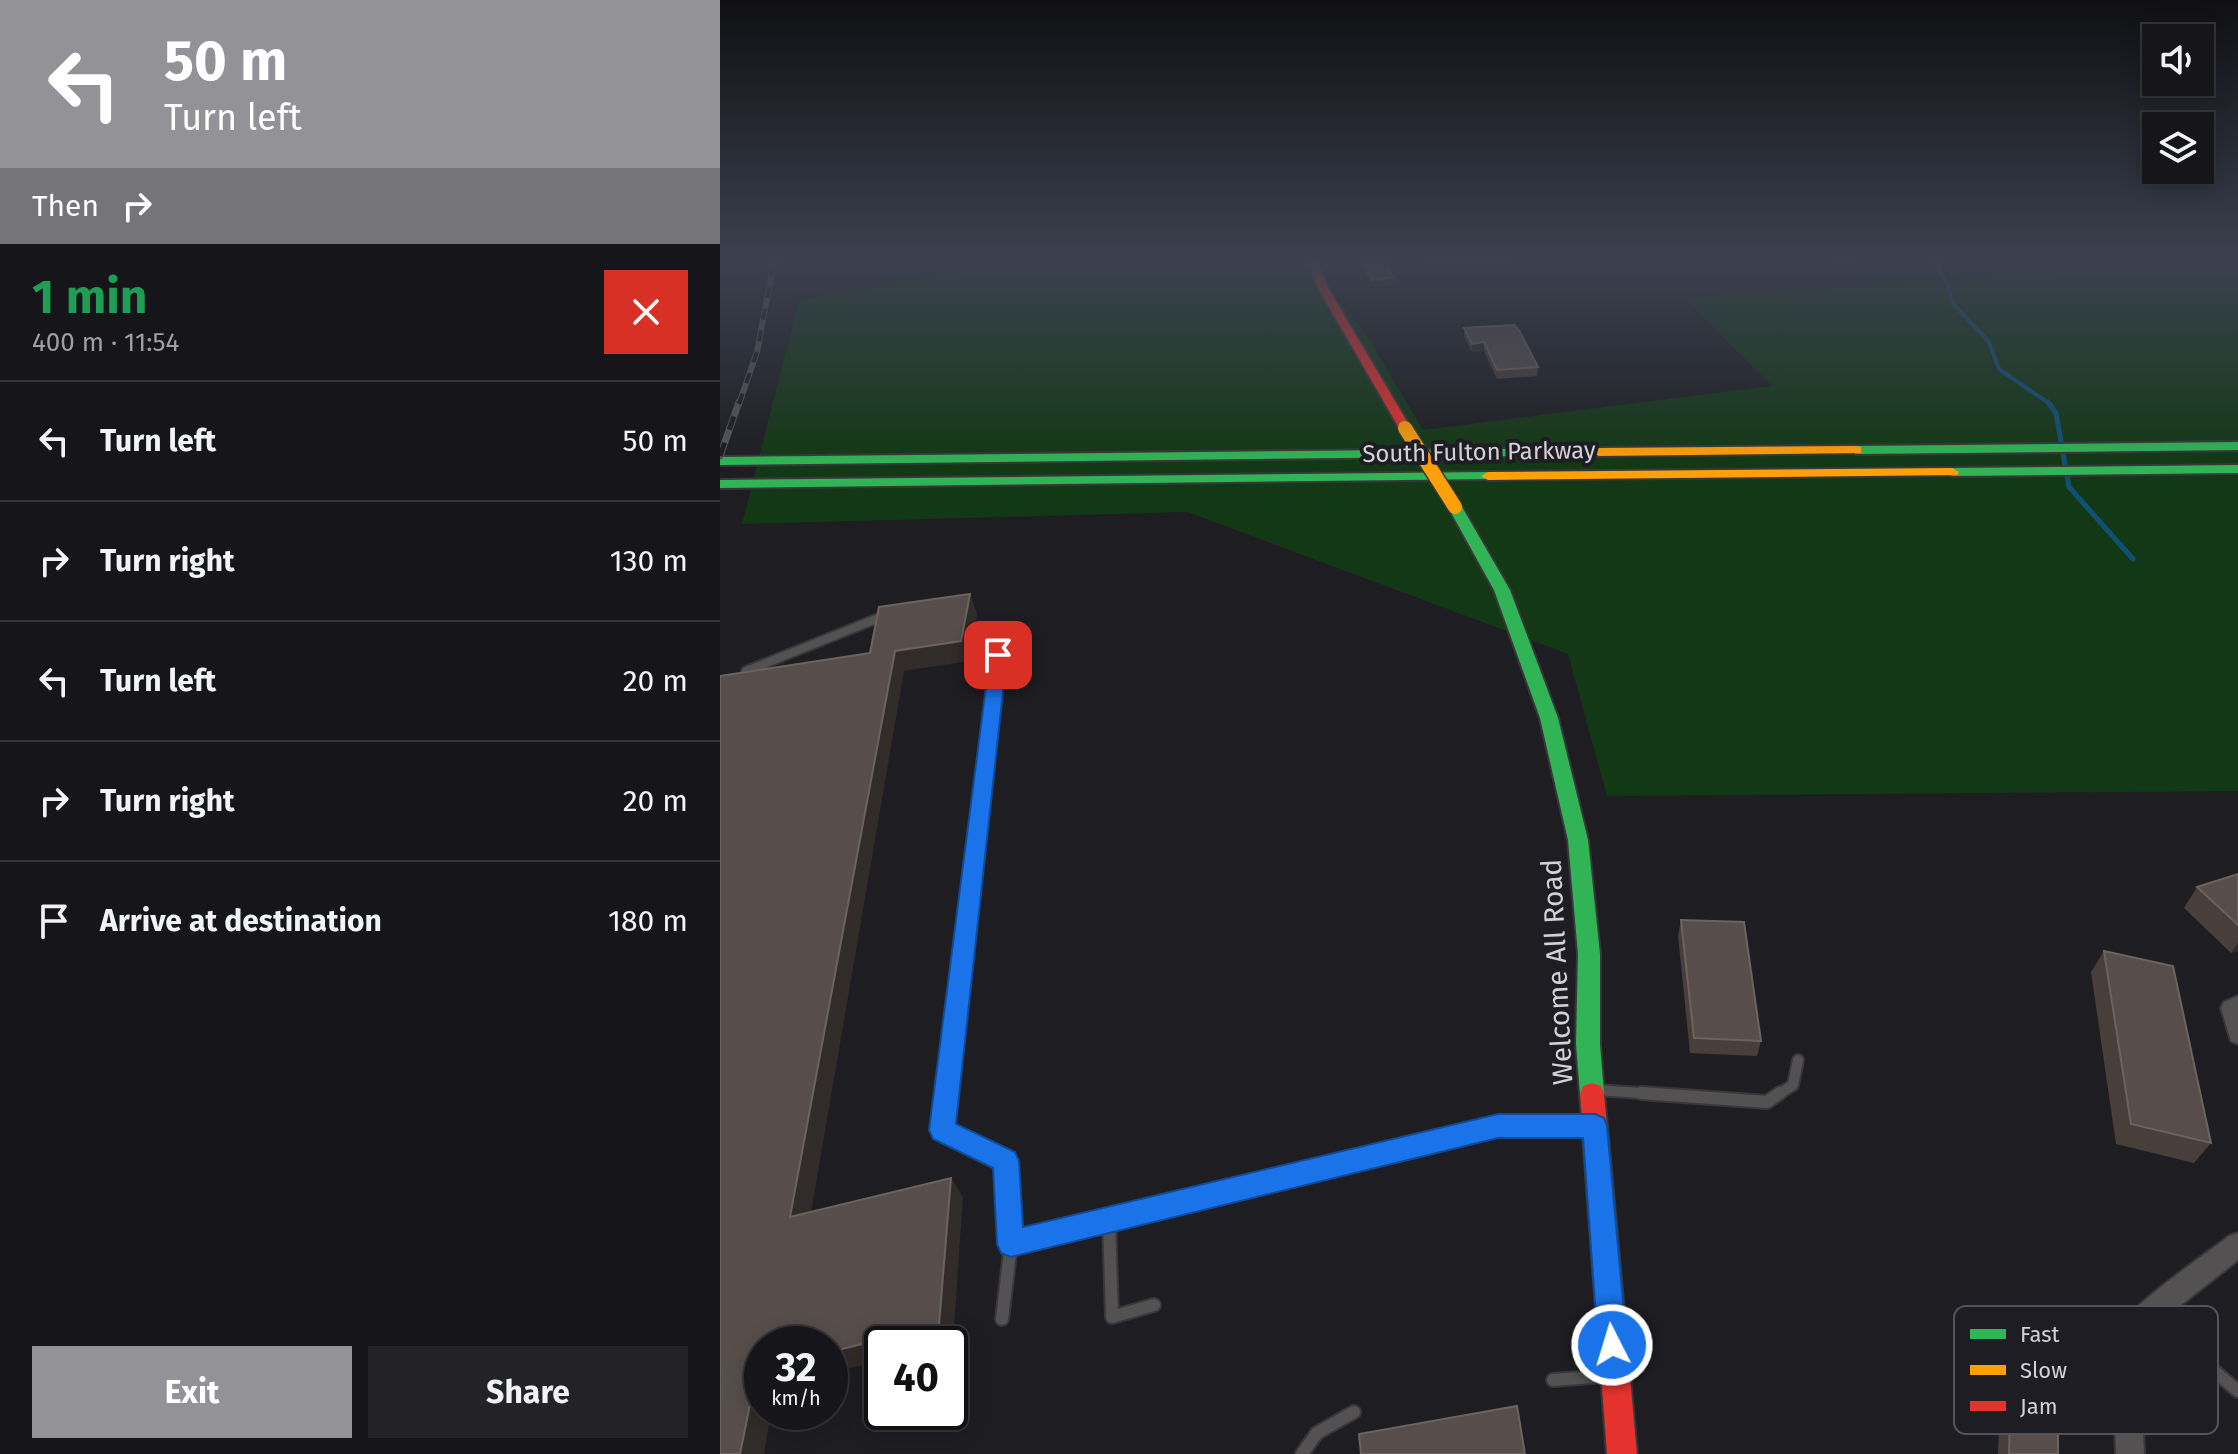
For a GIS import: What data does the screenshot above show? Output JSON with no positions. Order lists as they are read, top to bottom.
{
  "streets": {
    "main road": ["South Fulton Parkway", "Welcome All Road"]
  },
  "legend": ["Fast", "Slow", "Jam"],
  "page": {
    "turn": ["50 m", "Turn left"],
    "then": "Then",
    "heading": ["1 min", "400 m · 11:54"],
    "list": [
      {
        "name": "Turn left",
        "value": "50 m"
      },
      {
        "name": "Turn right",
        "value": "130 m"
      },
      {
        "name": "Turn left",
        "value": "20 m"
      },
      {
        "name": "Turn right",
        "value": "20 m"
      },
      {
        "name": "Arrive at destination",
        "value": "180 m"
      }
    ],
    "speed": "32 km/h",
    "limit": "40",
    "buttons": ["Exit", "Share"]
  }
}
